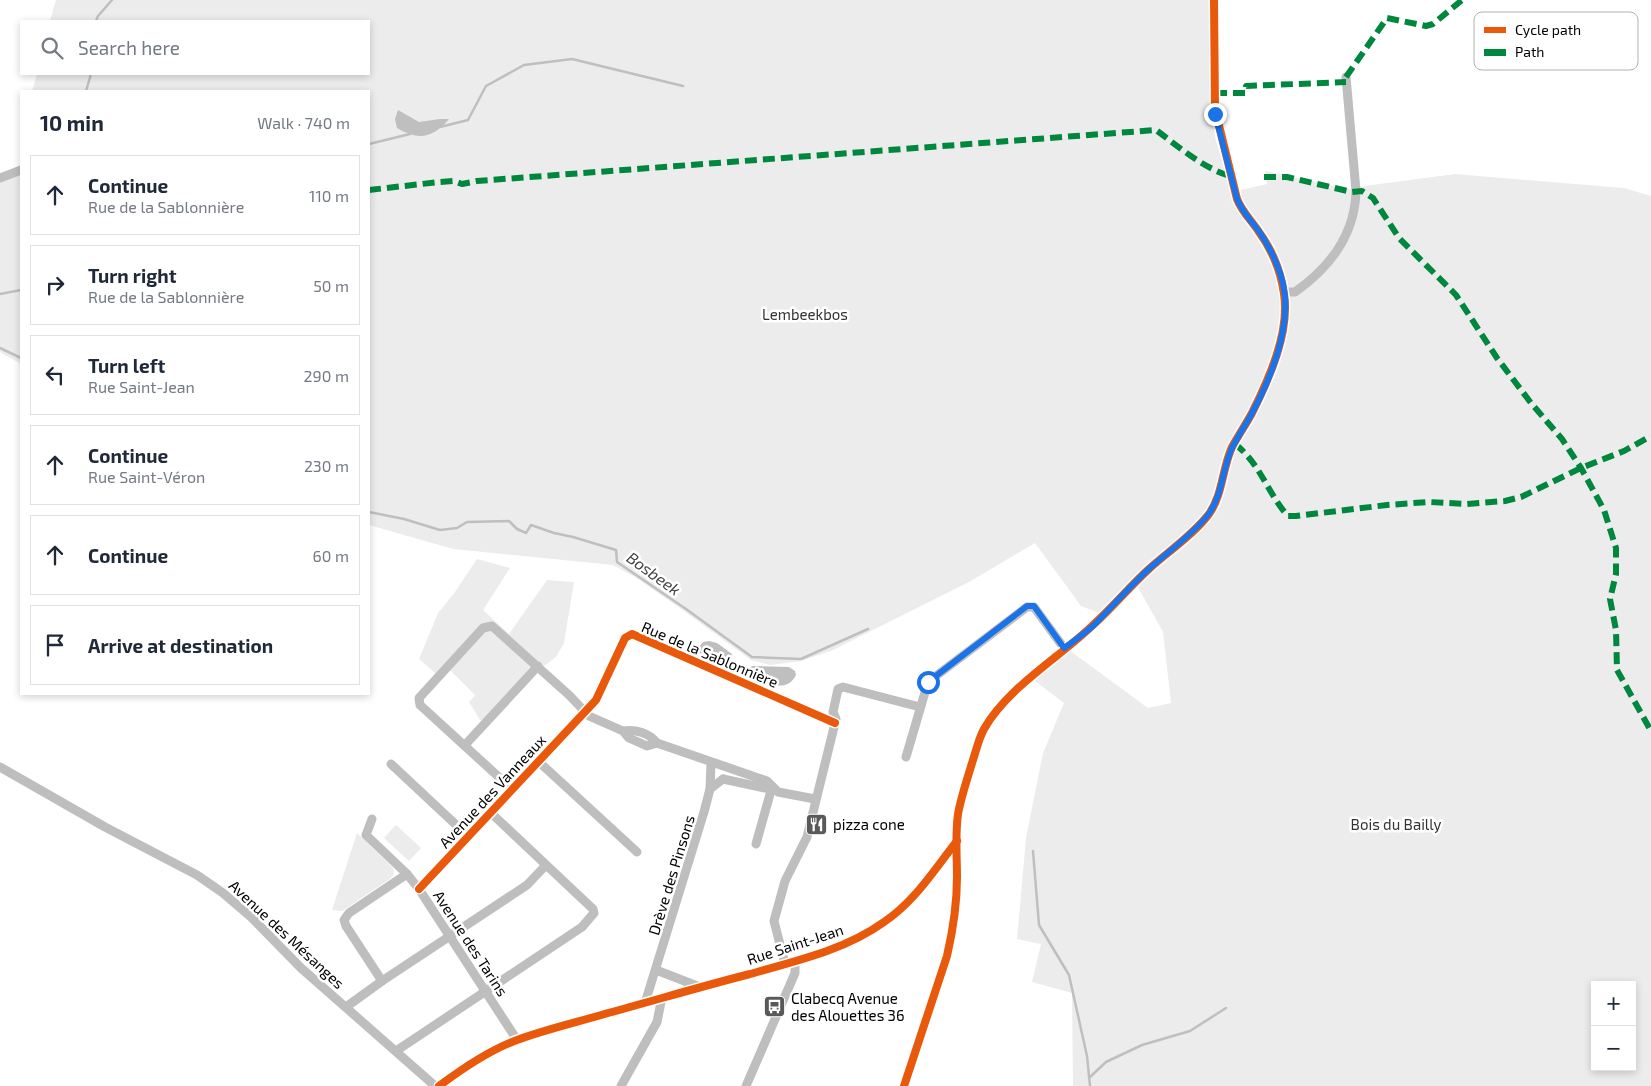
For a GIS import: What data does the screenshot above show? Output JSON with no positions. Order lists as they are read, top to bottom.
{
  "streets": {
    "street": [
      "Rue de la Sablonnière",
      "Avenue des Vanneaux",
      "Drève des Pinsons",
      "Avenue des Mésanges",
      "Avenue des Tarins",
      "Rue Saint-Jean"
    ]
  },
  "crossings": [
    ["Rue de la Sablonnière", "Avenue des Vanneaux"],
    ["Avenue des Vanneaux", "Avenue des Tarins"],
    ["Drève des Pinsons", "Rue Saint-Jean"],
    ["Avenue des Tarins", "Rue Saint-Jean"]
  ],
  "water": ["Bosbeek"],
  "parks": ["Lembeekbos", "Bois du Bailly"],
  "places": {
    "restaurant": ["pizza cone"],
    "bus stop": ["Clabecq Avenue des Alouettes 36"]
  },
  "legend": ["Cycle path", "Path"],
  "page": {
    "search": "Search here",
    "heading": ["10 min", "Walk · 740 m"],
    "list": [
      ["Continue", "Rue de la Sablonnière", "110 m"],
      ["Turn right", "Rue de la Sablonnière", "50 m"],
      ["Turn left", "Rue Saint-Jean", "290 m"],
      ["Continue", "Rue Saint-Véron", "230 m"],
      ["Continue", "60 m"],
      "Arrive at destination"
    ],
    "map_buttons": ["+", "−"]
  }
}
